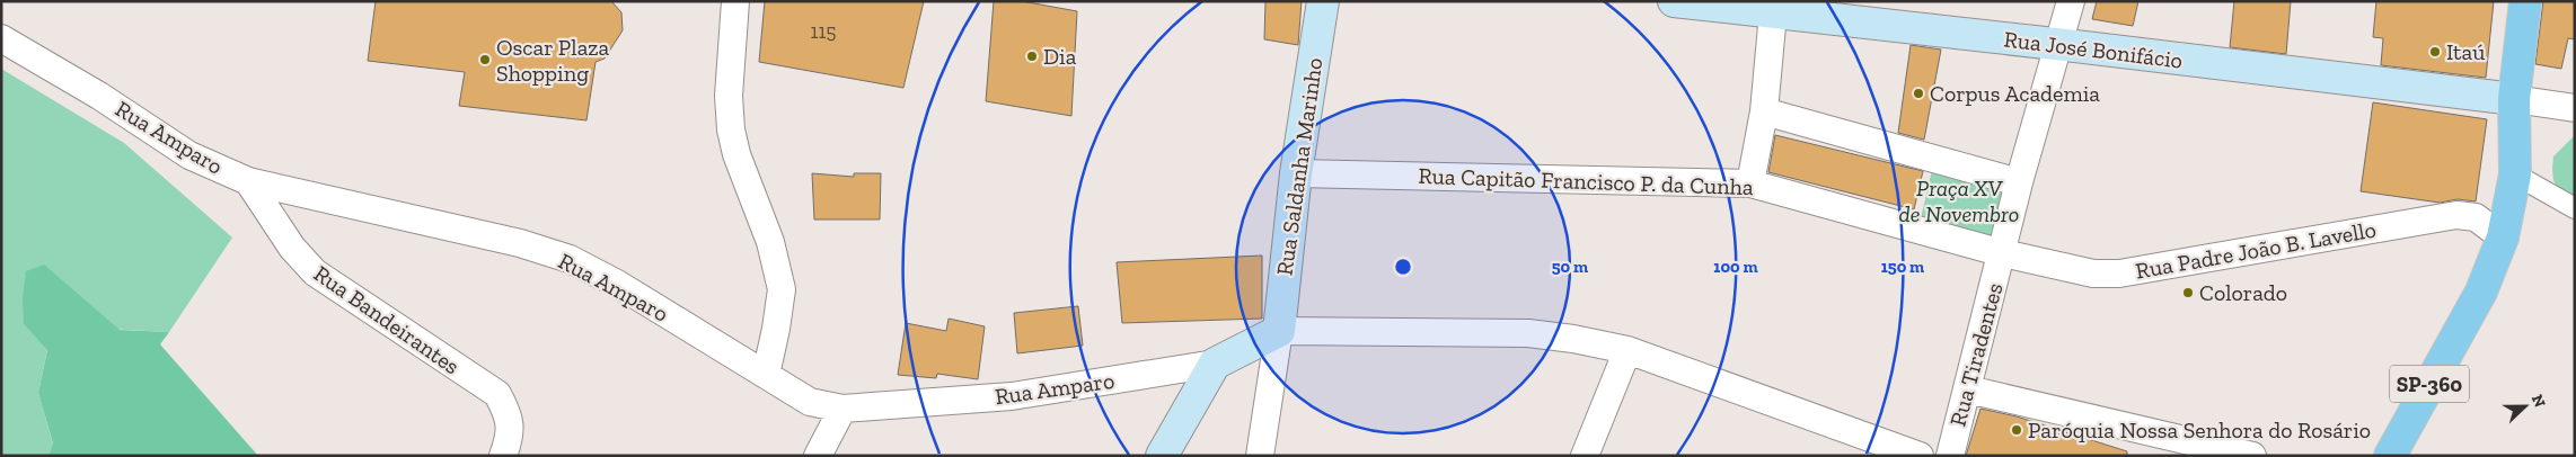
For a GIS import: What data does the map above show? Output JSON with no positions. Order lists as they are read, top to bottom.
{
  "streets": {
    "main road": ["Rua José Bonifácio", "Rua Saldanha Marinho", "SP-360"],
    "street": [
      "Rua Amparo",
      "Rua Capitão Francisco P. da Cunha",
      "Rua Padre João B. Lavello",
      "Rua Bandeirantes",
      "Rua Tiradentes"
    ]
  },
  "crossings": [
    ["Rua José Bonifácio", "SP-360"],
    ["Rua Amparo", "Rua Bandeirantes"],
    ["Rua Saldanha Marinho", "Rua Capitão Francisco P. da Cunha"],
    ["Rua Capitão Francisco P. da Cunha", "Rua Padre João B. Lavello"],
    ["Rua Capitão Francisco P. da Cunha", "Rua Tiradentes"],
    ["Rua Padre João B. Lavello", "Rua Tiradentes"],
    ["Rua Padre João B. Lavello", "SP-360"]
  ],
  "parks": ["Praça XV de Novembro"],
  "places": [
    "Itaú",
    "Dia",
    "Oscar Plaza Shopping",
    "Corpus Academia",
    "Colorado",
    "Paróquia Nossa Senhora do Rosário"
  ],
  "house_numbers": ["115"],
  "north": "right",
  "rings": ["50 m", "100 m", "150 m"]
}
